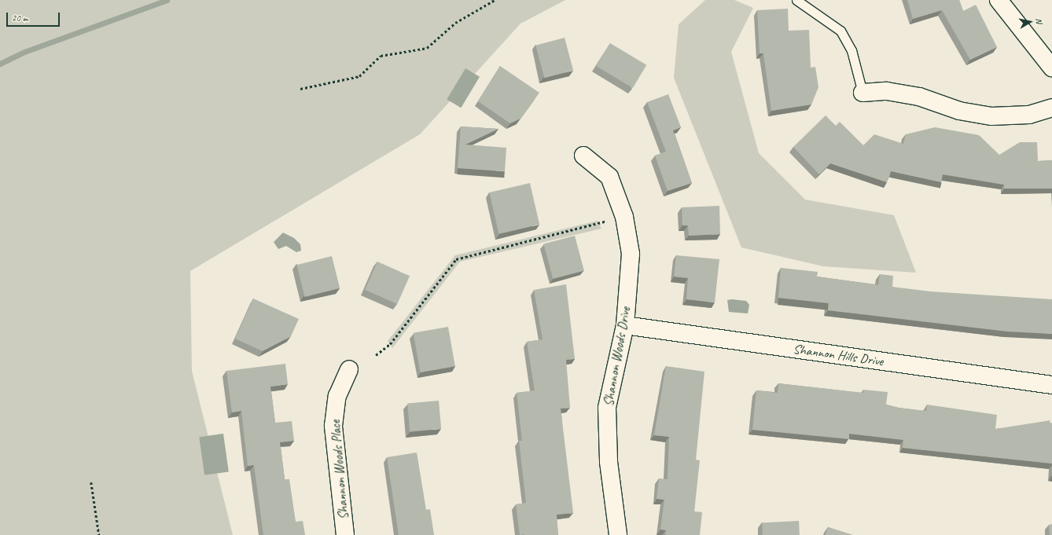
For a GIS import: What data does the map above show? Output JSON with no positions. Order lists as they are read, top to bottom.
{
  "streets": {
    "street": ["Shannon Hills Drive", "Shannon Woods Drive", "Shannon Woods Place"]
  },
  "crossings": [
    ["Shannon Hills Drive", "Shannon Woods Drive"]
  ],
  "scale_bar": "20 m",
  "north": "right"
}
